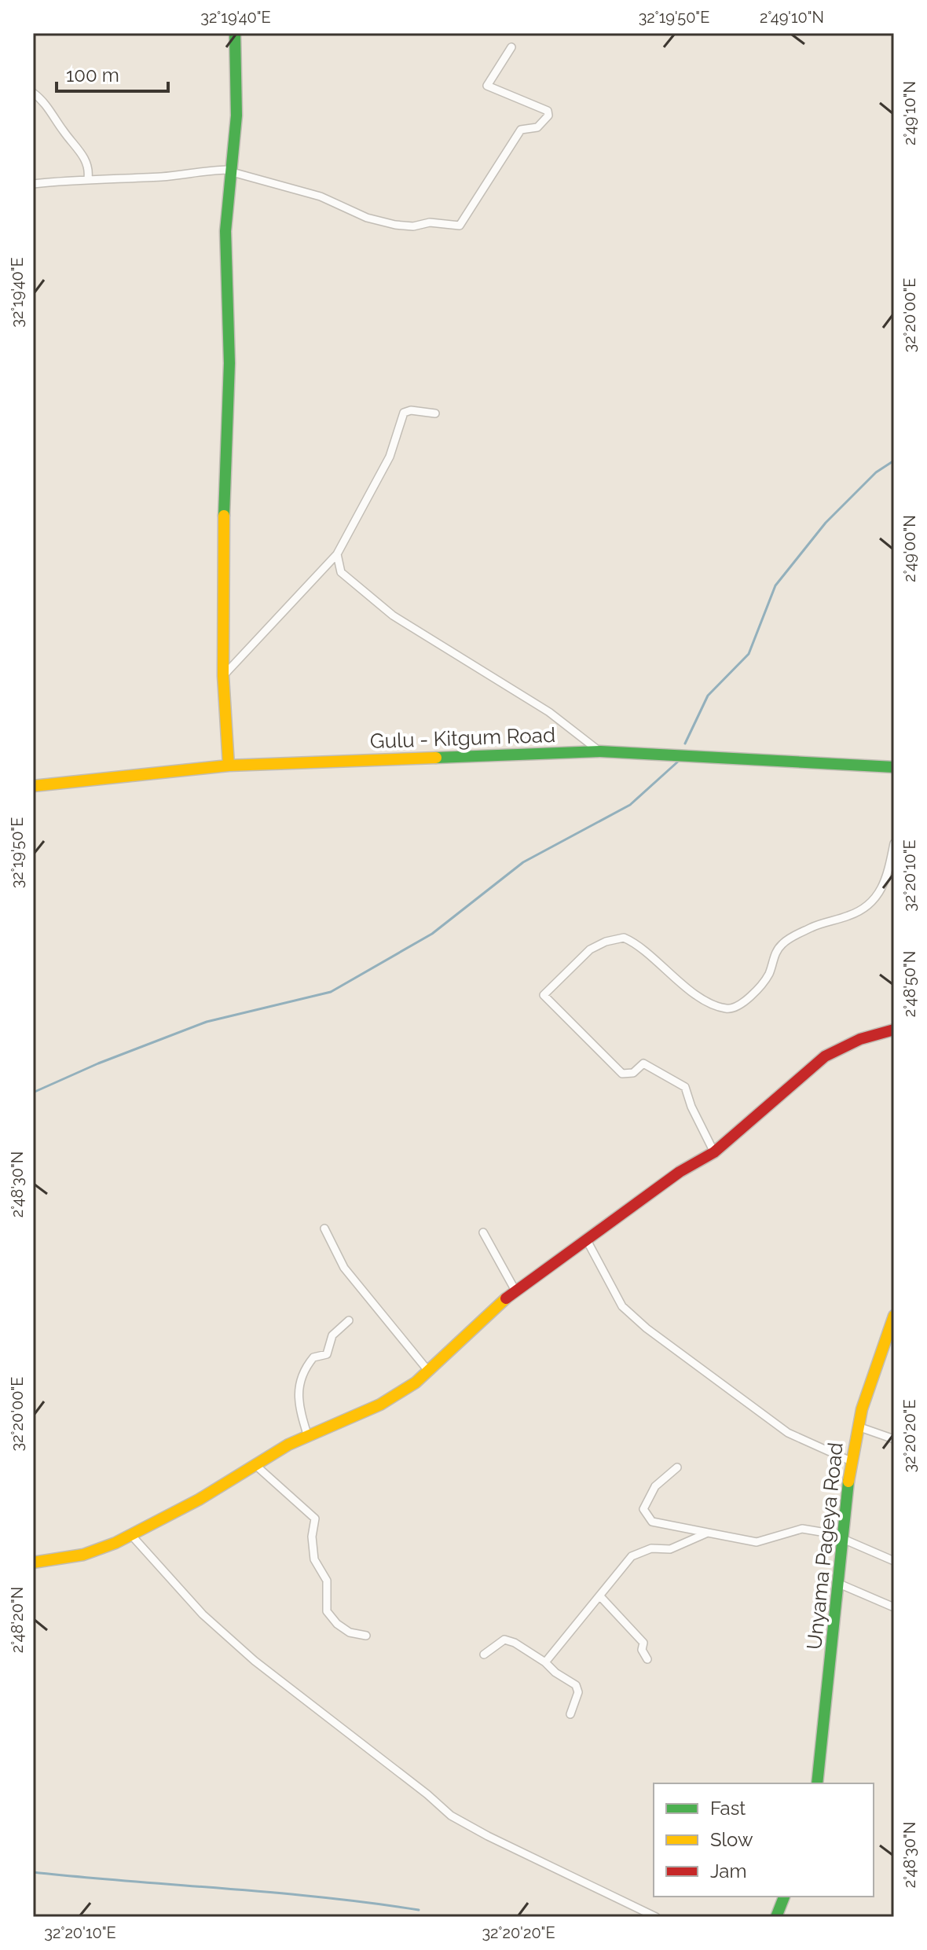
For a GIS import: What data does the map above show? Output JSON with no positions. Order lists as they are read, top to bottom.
{
  "streets": {
    "street": ["Gulu - Kitgum Road", "Unyama Pageya Road"]
  },
  "legend": ["Fast", "Slow", "Jam"],
  "scale_bar": "100 m",
  "coordinates": [
    "32°19'40\"E",
    "32°19'50\"E",
    "2°49'10\"N",
    "32°20'00\"E",
    "2°49'00\"N",
    "32°20'10\"E",
    "2°48'50\"N",
    "2°48'30\"N",
    "32°20'20\"E",
    "2°48'20\"N"
  ]
}
